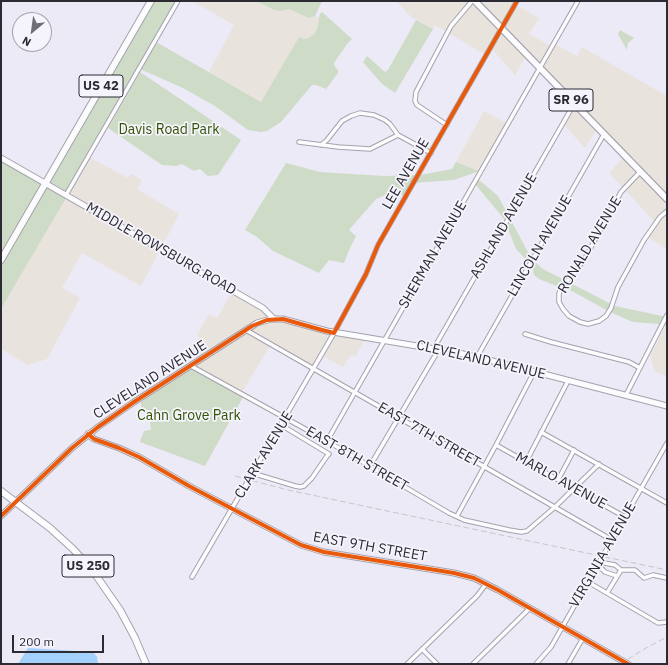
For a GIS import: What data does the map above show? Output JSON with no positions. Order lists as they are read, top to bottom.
{
  "streets": {
    "highway": ["US 42", "US 250"],
    "main road": ["SR 96"],
    "street": [
      "LEE AVENUE",
      "ASHLAND AVENUE",
      "RONALD AVENUE",
      "LINCOLN AVENUE",
      "MIDDLE ROWSBURG ROAD",
      "SHERMAN AVENUE",
      "CLEVELAND AVENUE",
      "EAST 7TH STREET",
      "CLARK AVENUE",
      "EAST 8TH STREET",
      "MARLO AVENUE",
      "EAST 9TH STREET",
      "VIRGINIA AVENUE"
    ]
  },
  "crossings": [
    ["US 42", "MIDDLE ROWSBURG ROAD"],
    ["SR 96", "LEE AVENUE"],
    ["SR 96", "ASHLAND AVENUE"],
    ["SR 96", "RONALD AVENUE"],
    ["SR 96", "LINCOLN AVENUE"],
    ["SR 96", "SHERMAN AVENUE"],
    ["LEE AVENUE", "CLEVELAND AVENUE"],
    ["LEE AVENUE", "CLARK AVENUE"],
    ["ASHLAND AVENUE", "CLEVELAND AVENUE"],
    ["ASHLAND AVENUE", "EAST 7TH STREET"],
    ["ASHLAND AVENUE", "EAST 8TH STREET"],
    ["LINCOLN AVENUE", "CLEVELAND AVENUE"],
    ["MIDDLE ROWSBURG ROAD", "CLEVELAND AVENUE"],
    ["SHERMAN AVENUE", "CLEVELAND AVENUE"],
    ["SHERMAN AVENUE", "EAST 7TH STREET"],
    ["SHERMAN AVENUE", "EAST 8TH STREET"],
    ["CLEVELAND AVENUE", "EAST 7TH STREET"],
    ["CLEVELAND AVENUE", "CLARK AVENUE"],
    ["CLEVELAND AVENUE", "EAST 8TH STREET"],
    ["CLEVELAND AVENUE", "EAST 9TH STREET"],
    ["CLEVELAND AVENUE", "US 250"],
    ["EAST 7TH STREET", "CLARK AVENUE"],
    ["EAST 7TH STREET", "EAST 8TH STREET"],
    ["EAST 7TH STREET", "VIRGINIA AVENUE"],
    ["CLARK AVENUE", "EAST 8TH STREET"],
    ["CLARK AVENUE", "EAST 9TH STREET"],
    ["MARLO AVENUE", "VIRGINIA AVENUE"],
    ["EAST 9TH STREET", "VIRGINIA AVENUE"]
  ],
  "parks": ["Davis Road Park", "Cahn Grove Park"],
  "scale_bar": "200 m",
  "north": "bottom left"
}
